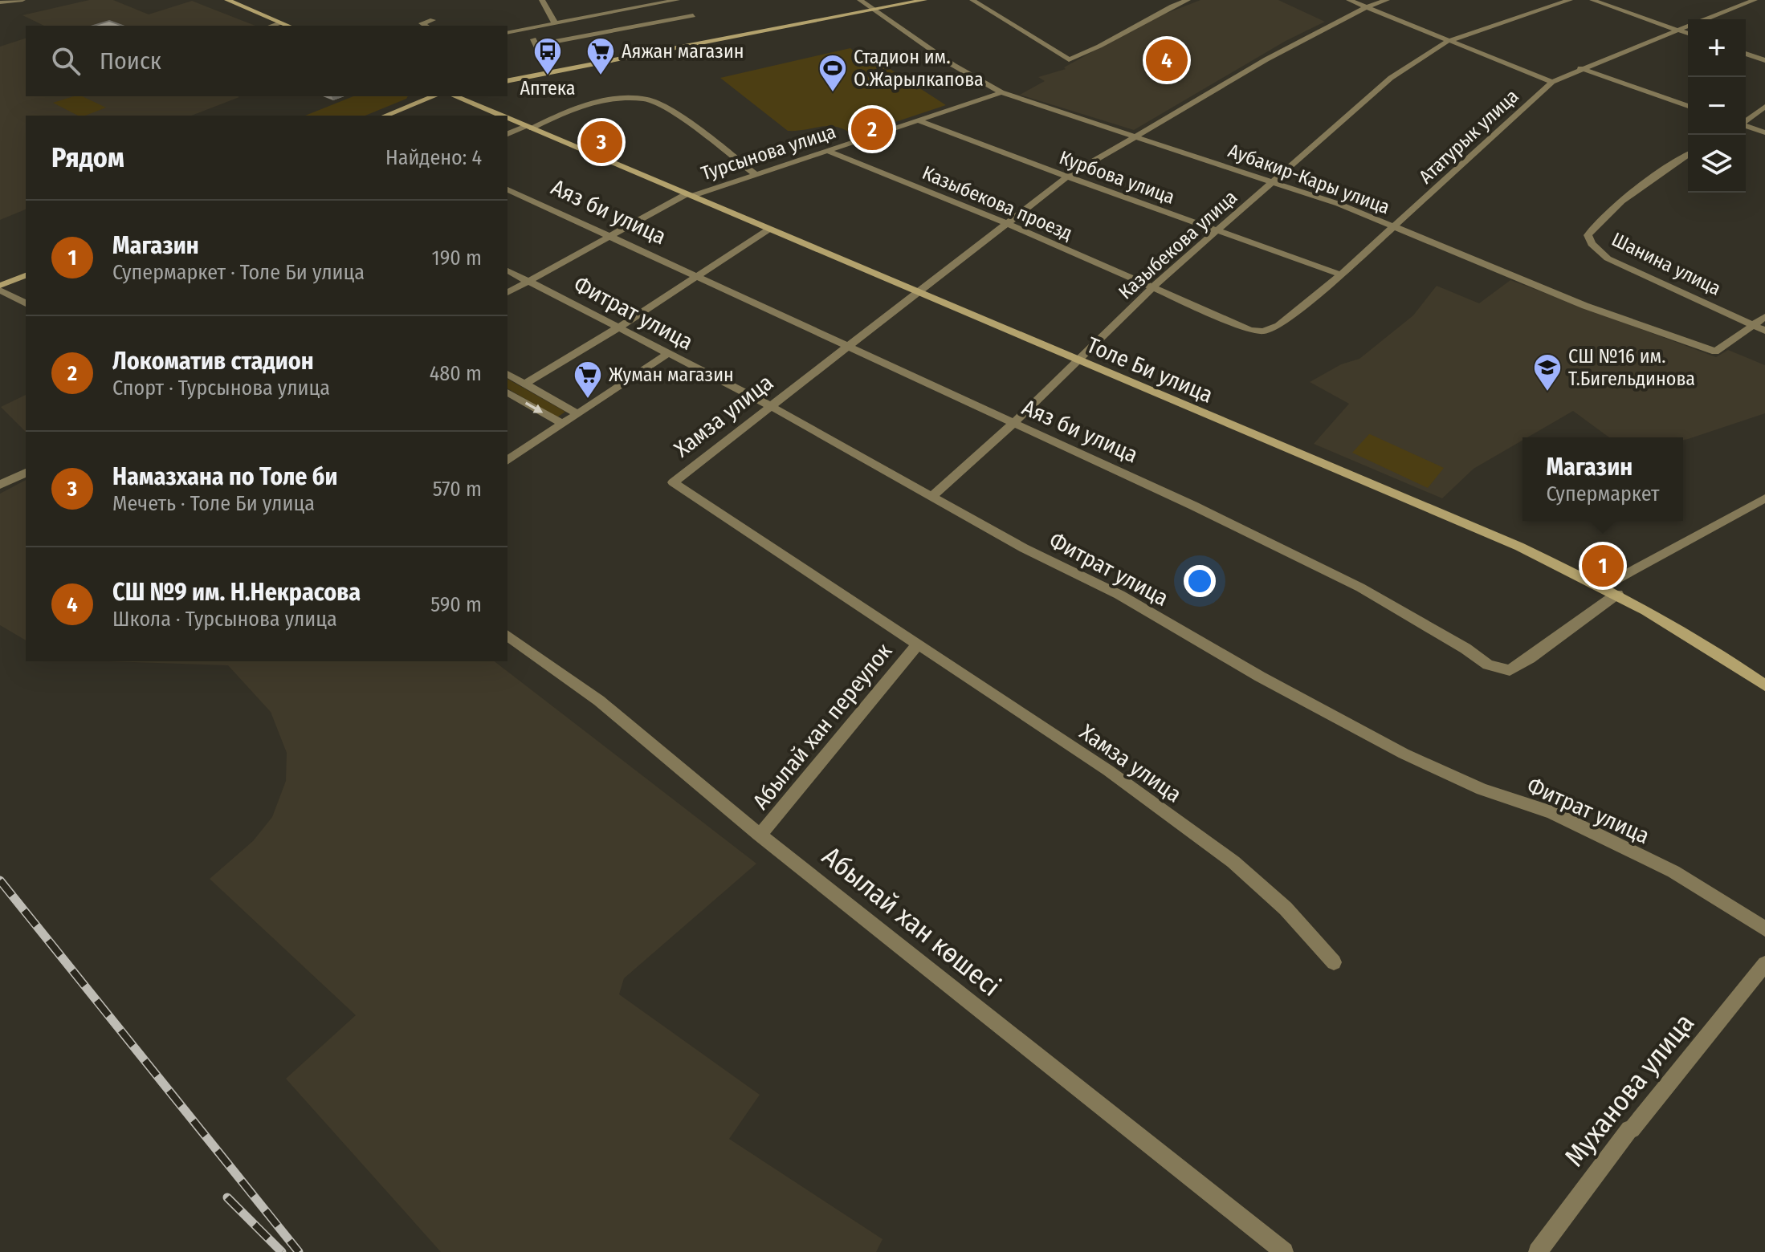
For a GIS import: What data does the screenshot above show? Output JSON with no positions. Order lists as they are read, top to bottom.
{
  "streets": {
    "street": [
      "Ататурык улица",
      "Турсынова улица",
      "Курбова улица",
      "Аубакир-Кары улица",
      "Казыбекова проезд",
      "Аяз би улица",
      "Казыбекова улица",
      "Шанина улица",
      "Фитрат улица",
      "Толе Би улица",
      "Хамза улица",
      "Абылай хан переулок",
      "Абылай хан көшесі",
      "Муханова улица"
    ]
  },
  "crossings": [
    ["Ататурык улица", "Курбова улица"],
    ["Ататурык улица", "Аубакир-Кары улица"],
    ["Ататурык улица", "Казыбекова проезд"],
    ["Ататурык улица", "Казыбекова улица"],
    ["Турсынова улица", "Курбова улица"],
    ["Турсынова улица", "Аубакир-Кары улица"],
    ["Турсынова улица", "Казыбекова проезд"],
    ["Турсынова улица", "Аяз би улица"],
    ["Турсынова улица", "Фитрат улица"],
    ["Турсынова улица", "Толе Би улица"],
    ["Курбова улица", "Казыбекова улица"],
    ["Курбова улица", "Хамза улица"],
    ["Аубакир-Кары улица", "Казыбекова улица"],
    ["Аубакир-Кары улица", "Шанина улица"],
    ["Аубакир-Кары улица", "Хамза улица"],
    ["Казыбекова проезд", "Казыбекова улица"],
    ["Казыбекова проезд", "Хамза улица"],
    ["Аяз би улица", "Казыбекова улица"],
    ["Аяз би улица", "Толе Би улица"],
    ["Аяз би улица", "Хамза улица"],
    ["Казыбекова улица", "Фитрат улица"],
    ["Казыбекова улица", "Толе Би улица"],
    ["Фитрат улица", "Хамза улица"],
    ["Толе Би улица", "Хамза улица"],
    ["Хамза улица", "Абылай хан переулок"],
    ["Абылай хан переулок", "Абылай хан көшесі"]
  ],
  "places": {
    "bus stop": ["Аптека"],
    "supermarket": ["Аяжан магазин", "Жуман магазин"],
    "sports": ["Стадион им. О.Жарылкапова"],
    "school or university": ["СШ №16 им. Т.Бигельдинова"]
  },
  "page": {
    "map_buttons": ["+", "−"],
    "search": "Поиск",
    "pins": [
      "4",
      "2",
      "3",
      "1"
    ],
    "heading": ["Рядом", "Найдено: 4"],
    "list": [
      {
        "mark": "1",
        "name": "Магазин",
        "note": "Супермаркет · Толе Би улица",
        "value": "190 m"
      },
      {
        "mark": "2",
        "name": "Локоматив стадион",
        "note": "Спорт · Турсынова улица",
        "value": "480 m"
      },
      {
        "mark": "3",
        "name": "Намазхана по Толе би",
        "note": "Мечеть · Толе Би улица",
        "value": "570 m"
      },
      {
        "mark": "4",
        "name": "СШ №9 им. Н.Некрасова",
        "note": "Школа · Турсынова улица",
        "value": "590 m"
      }
    ],
    "popup": ["Магазин", "Супермаркет"]
  }
}
